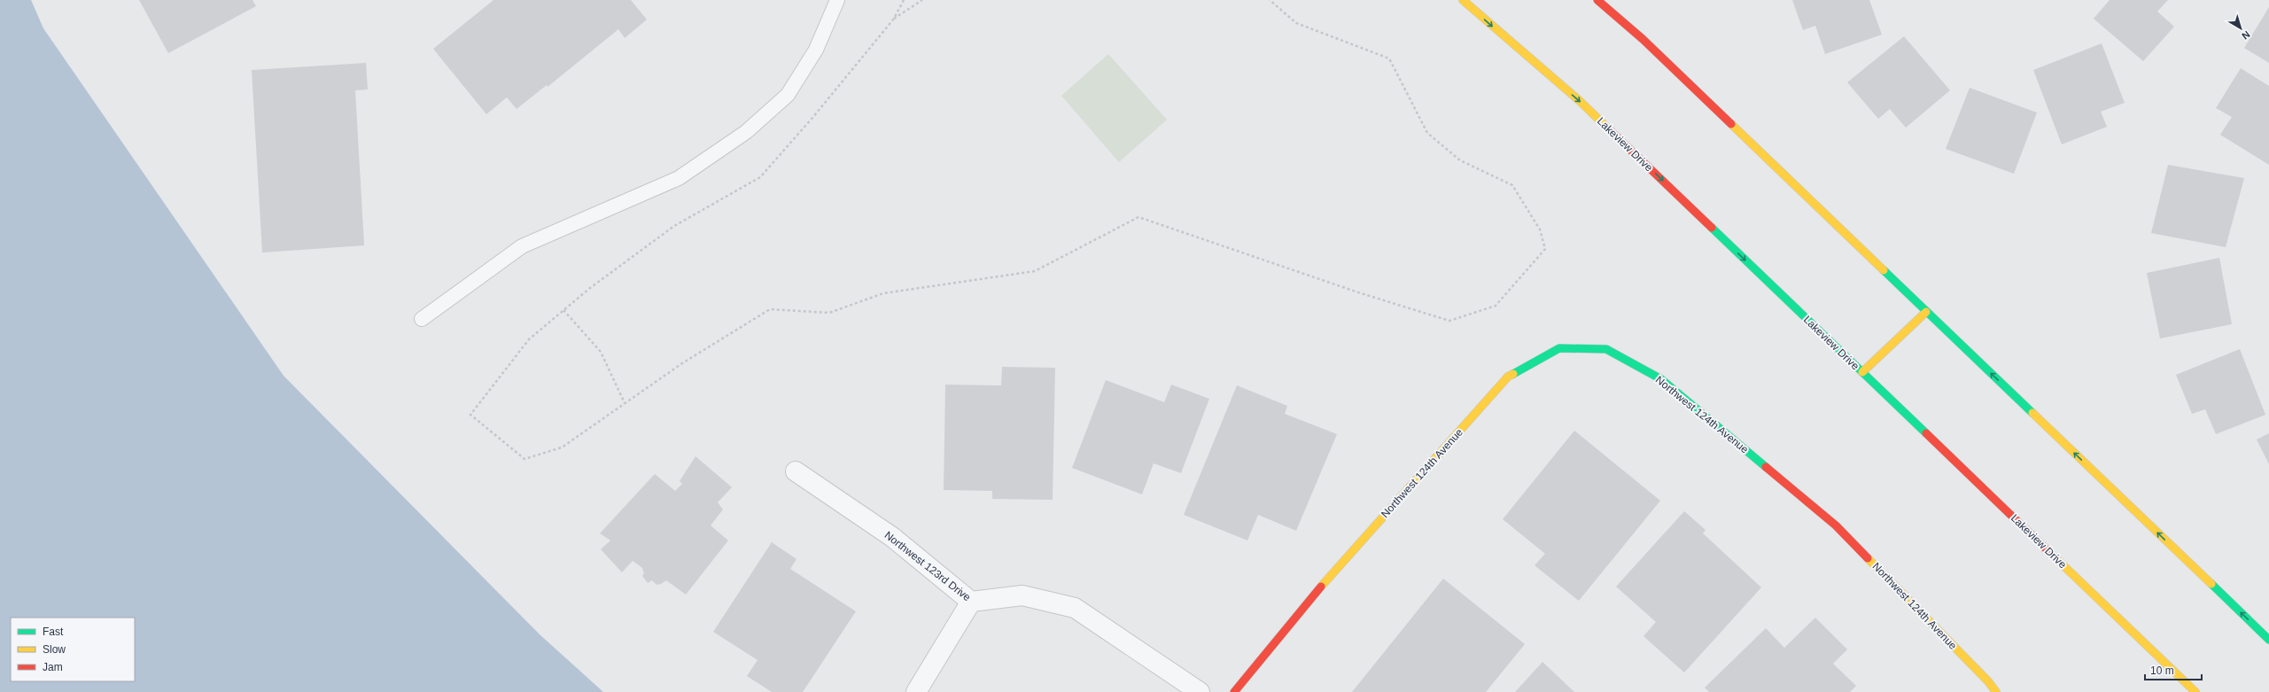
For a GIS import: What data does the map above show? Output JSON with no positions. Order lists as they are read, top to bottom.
{
  "streets": {
    "street": ["Lakeview Drive", "Northwest 124th Avenue", "Northwest 123rd Drive"]
  },
  "one_way": ["Lakeview Drive"],
  "legend": ["Fast", "Slow", "Jam"],
  "scale_bar": "10 m",
  "north": "bottom right"
}
